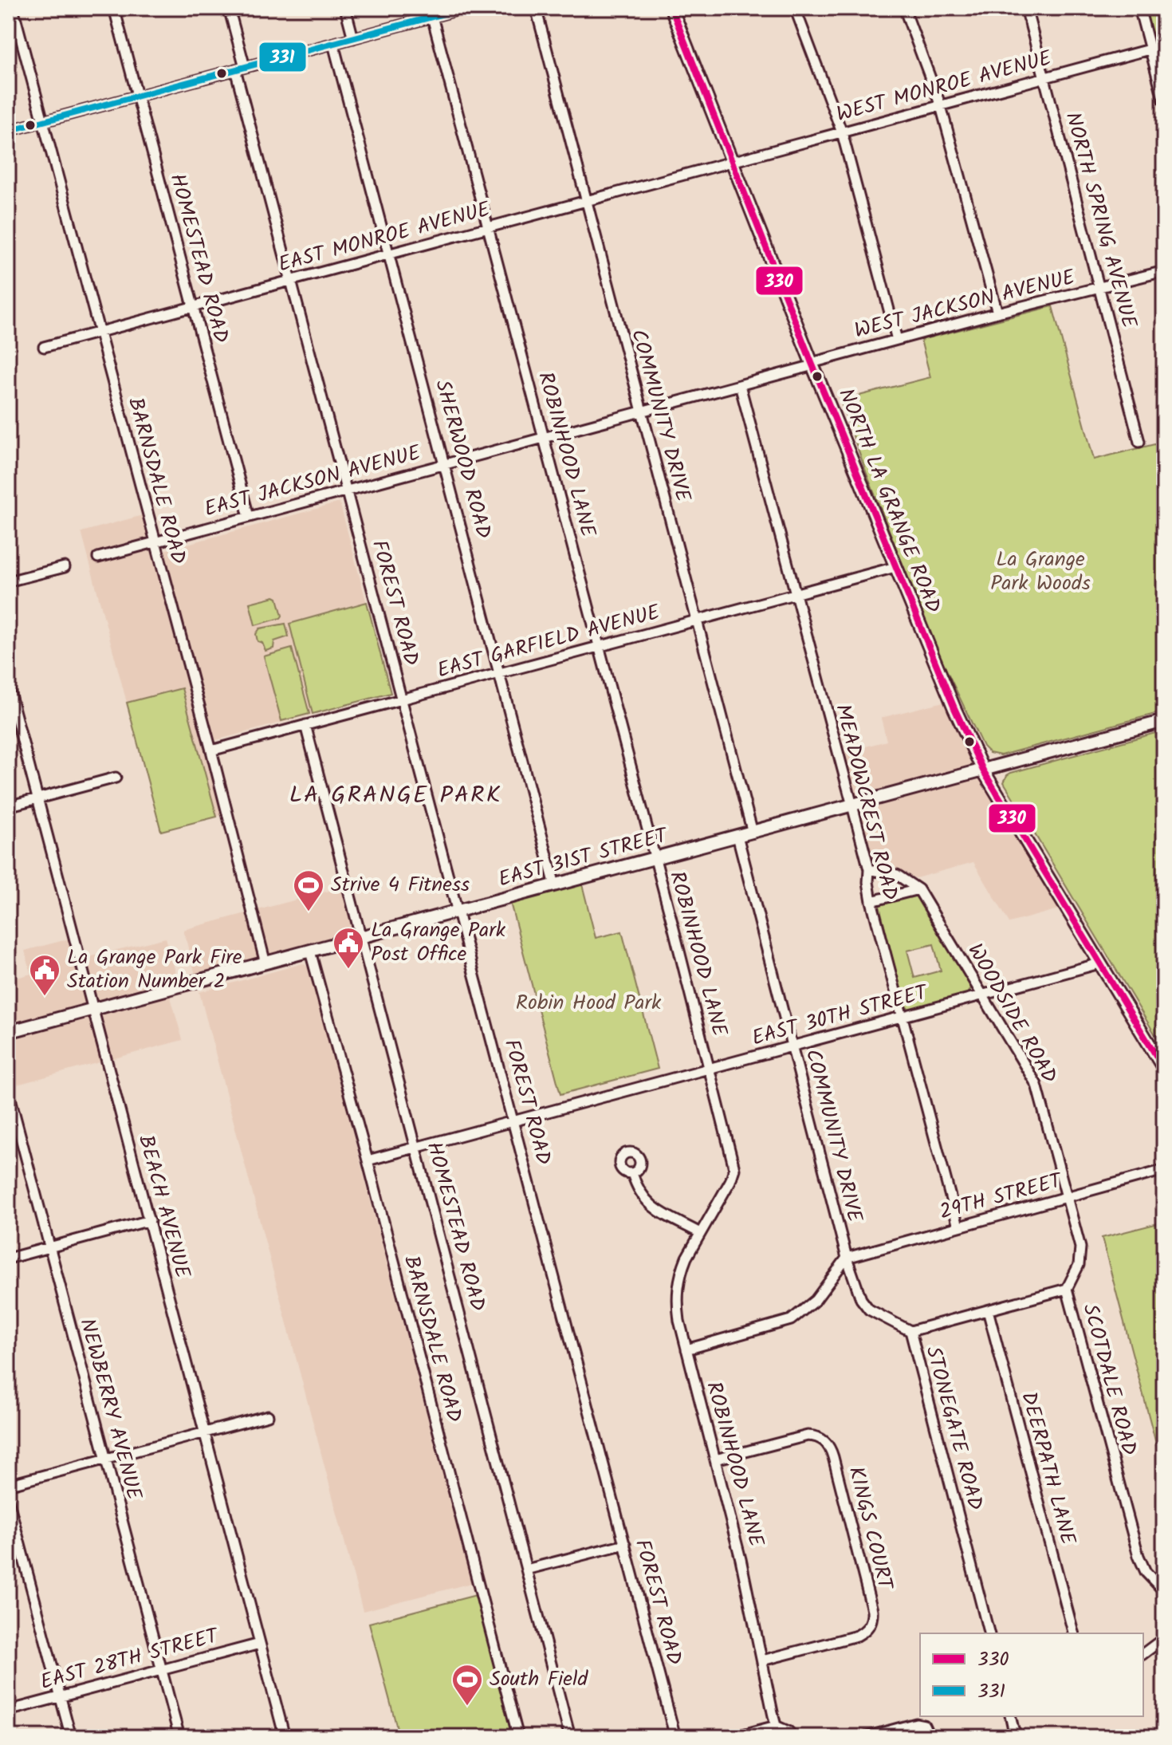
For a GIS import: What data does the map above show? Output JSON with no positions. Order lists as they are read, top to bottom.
{
  "streets": {
    "main road": ["NORTH LA GRANGE ROAD", "EAST 31ST STREET"],
    "street": [
      "WEST MONROE AVENUE",
      "NORTH SPRING AVENUE",
      "EAST MONROE AVENUE",
      "HOMESTEAD ROAD",
      "WEST JACKSON AVENUE",
      "COMMUNITY DRIVE",
      "ROBINHOOD LANE",
      "SHERWOOD ROAD",
      "BARNSDALE ROAD",
      "EAST JACKSON AVENUE",
      "FOREST ROAD",
      "EAST GARFIELD AVENUE",
      "MEADOWCREST ROAD",
      "WOODSIDE ROAD",
      "EAST 30TH STREET",
      "29TH STREET",
      "BEACH AVENUE",
      "SCOTDALE ROAD",
      "NEWBERRY AVENUE",
      "STONEGATE ROAD",
      "DEERPATH LANE",
      "KINGS COURT",
      "EAST 28TH STREET"
    ]
  },
  "crossings": [
    ["WEST MONROE AVENUE", "NORTH SPRING AVENUE"],
    ["WEST MONROE AVENUE", "EAST MONROE AVENUE"],
    ["WEST MONROE AVENUE", "NORTH LA GRANGE ROAD"],
    ["NORTH SPRING AVENUE", "WEST JACKSON AVENUE"],
    ["EAST MONROE AVENUE", "HOMESTEAD ROAD"],
    ["EAST MONROE AVENUE", "COMMUNITY DRIVE"],
    ["EAST MONROE AVENUE", "ROBINHOOD LANE"],
    ["EAST MONROE AVENUE", "SHERWOOD ROAD"],
    ["EAST MONROE AVENUE", "BARNSDALE ROAD"],
    ["EAST MONROE AVENUE", "NORTH LA GRANGE ROAD"],
    ["EAST MONROE AVENUE", "FOREST ROAD"],
    ["HOMESTEAD ROAD", "EAST JACKSON AVENUE"],
    ["HOMESTEAD ROAD", "EAST GARFIELD AVENUE"],
    ["HOMESTEAD ROAD", "EAST 31ST STREET"],
    ["HOMESTEAD ROAD", "EAST 30TH STREET"],
    ["WEST JACKSON AVENUE", "EAST JACKSON AVENUE"],
    ["WEST JACKSON AVENUE", "NORTH LA GRANGE ROAD"],
    ["COMMUNITY DRIVE", "EAST JACKSON AVENUE"],
    ["COMMUNITY DRIVE", "EAST GARFIELD AVENUE"],
    ["COMMUNITY DRIVE", "EAST 31ST STREET"],
    ["COMMUNITY DRIVE", "EAST 30TH STREET"],
    ["COMMUNITY DRIVE", "29TH STREET"],
    ["COMMUNITY DRIVE", "STONEGATE ROAD"],
    ["ROBINHOOD LANE", "EAST JACKSON AVENUE"],
    ["ROBINHOOD LANE", "EAST GARFIELD AVENUE"],
    ["ROBINHOOD LANE", "EAST 31ST STREET"],
    ["ROBINHOOD LANE", "EAST 30TH STREET"],
    ["ROBINHOOD LANE", "KINGS COURT"],
    ["SHERWOOD ROAD", "EAST JACKSON AVENUE"],
    ["SHERWOOD ROAD", "EAST GARFIELD AVENUE"],
    ["SHERWOOD ROAD", "EAST 31ST STREET"],
    ["BARNSDALE ROAD", "EAST JACKSON AVENUE"],
    ["BARNSDALE ROAD", "EAST GARFIELD AVENUE"],
    ["BARNSDALE ROAD", "EAST 31ST STREET"],
    ["BARNSDALE ROAD", "EAST 30TH STREET"],
    ["EAST JACKSON AVENUE", "NORTH LA GRANGE ROAD"],
    ["EAST JACKSON AVENUE", "FOREST ROAD"],
    ["EAST JACKSON AVENUE", "MEADOWCREST ROAD"],
    ["NORTH LA GRANGE ROAD", "EAST GARFIELD AVENUE"],
    ["NORTH LA GRANGE ROAD", "EAST 31ST STREET"],
    ["FOREST ROAD", "EAST GARFIELD AVENUE"],
    ["FOREST ROAD", "EAST 31ST STREET"],
    ["FOREST ROAD", "EAST 30TH STREET"],
    ["EAST GARFIELD AVENUE", "MEADOWCREST ROAD"],
    ["MEADOWCREST ROAD", "EAST 31ST STREET"],
    ["MEADOWCREST ROAD", "WOODSIDE ROAD"],
    ["MEADOWCREST ROAD", "EAST 30TH STREET"],
    ["MEADOWCREST ROAD", "29TH STREET"],
    ["EAST 31ST STREET", "BEACH AVENUE"],
    ["WOODSIDE ROAD", "EAST 30TH STREET"],
    ["WOODSIDE ROAD", "29TH STREET"],
    ["WOODSIDE ROAD", "SCOTDALE ROAD"],
    ["29TH STREET", "STONEGATE ROAD"],
    ["BEACH AVENUE", "EAST 28TH STREET"],
    ["SCOTDALE ROAD", "STONEGATE ROAD"],
    ["SCOTDALE ROAD", "DEERPATH LANE"],
    ["NEWBERRY AVENUE", "EAST 28TH STREET"]
  ],
  "districts": ["LA GRANGE PARK"],
  "parks": ["La Grange Park Woods", "Robin Hood Park"],
  "places": {
    "sports": ["Strive 4 Fitness", "South Field"],
    "public building": ["La Grange Park Post Office", "La Grange Park Fire Station Number 2"]
  },
  "lines": ["transit line 330", "transit line 331"],
  "legend": ["330", "331"]
}
